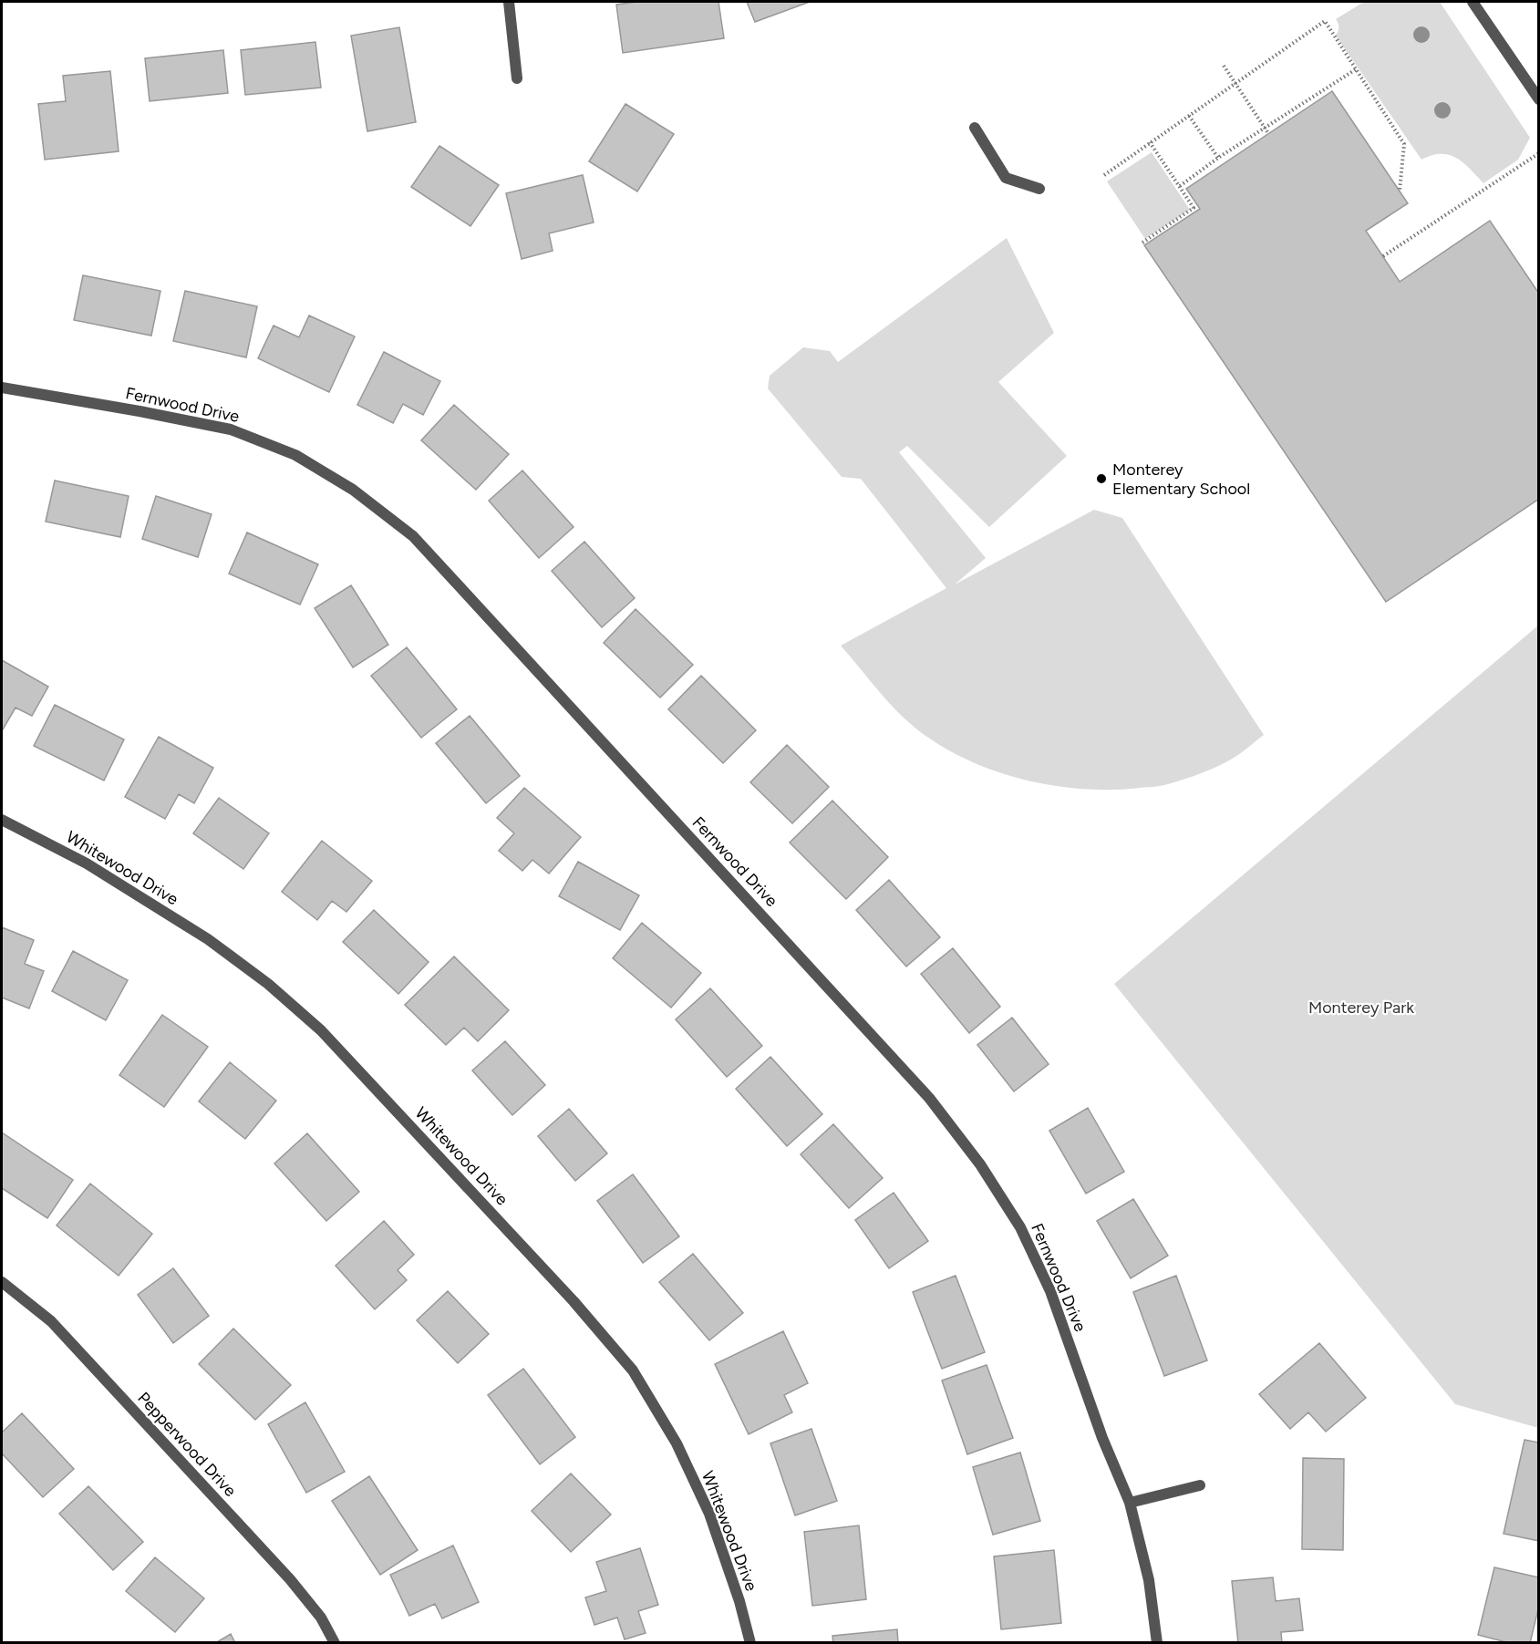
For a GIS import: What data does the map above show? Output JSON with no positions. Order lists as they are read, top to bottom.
{
  "streets": {
    "street": ["Fernwood Drive", "Whitewood Drive", "Pepperwood Drive"]
  },
  "parks": ["Monterey Park"],
  "places": ["Monterey Elementary School"]
}
